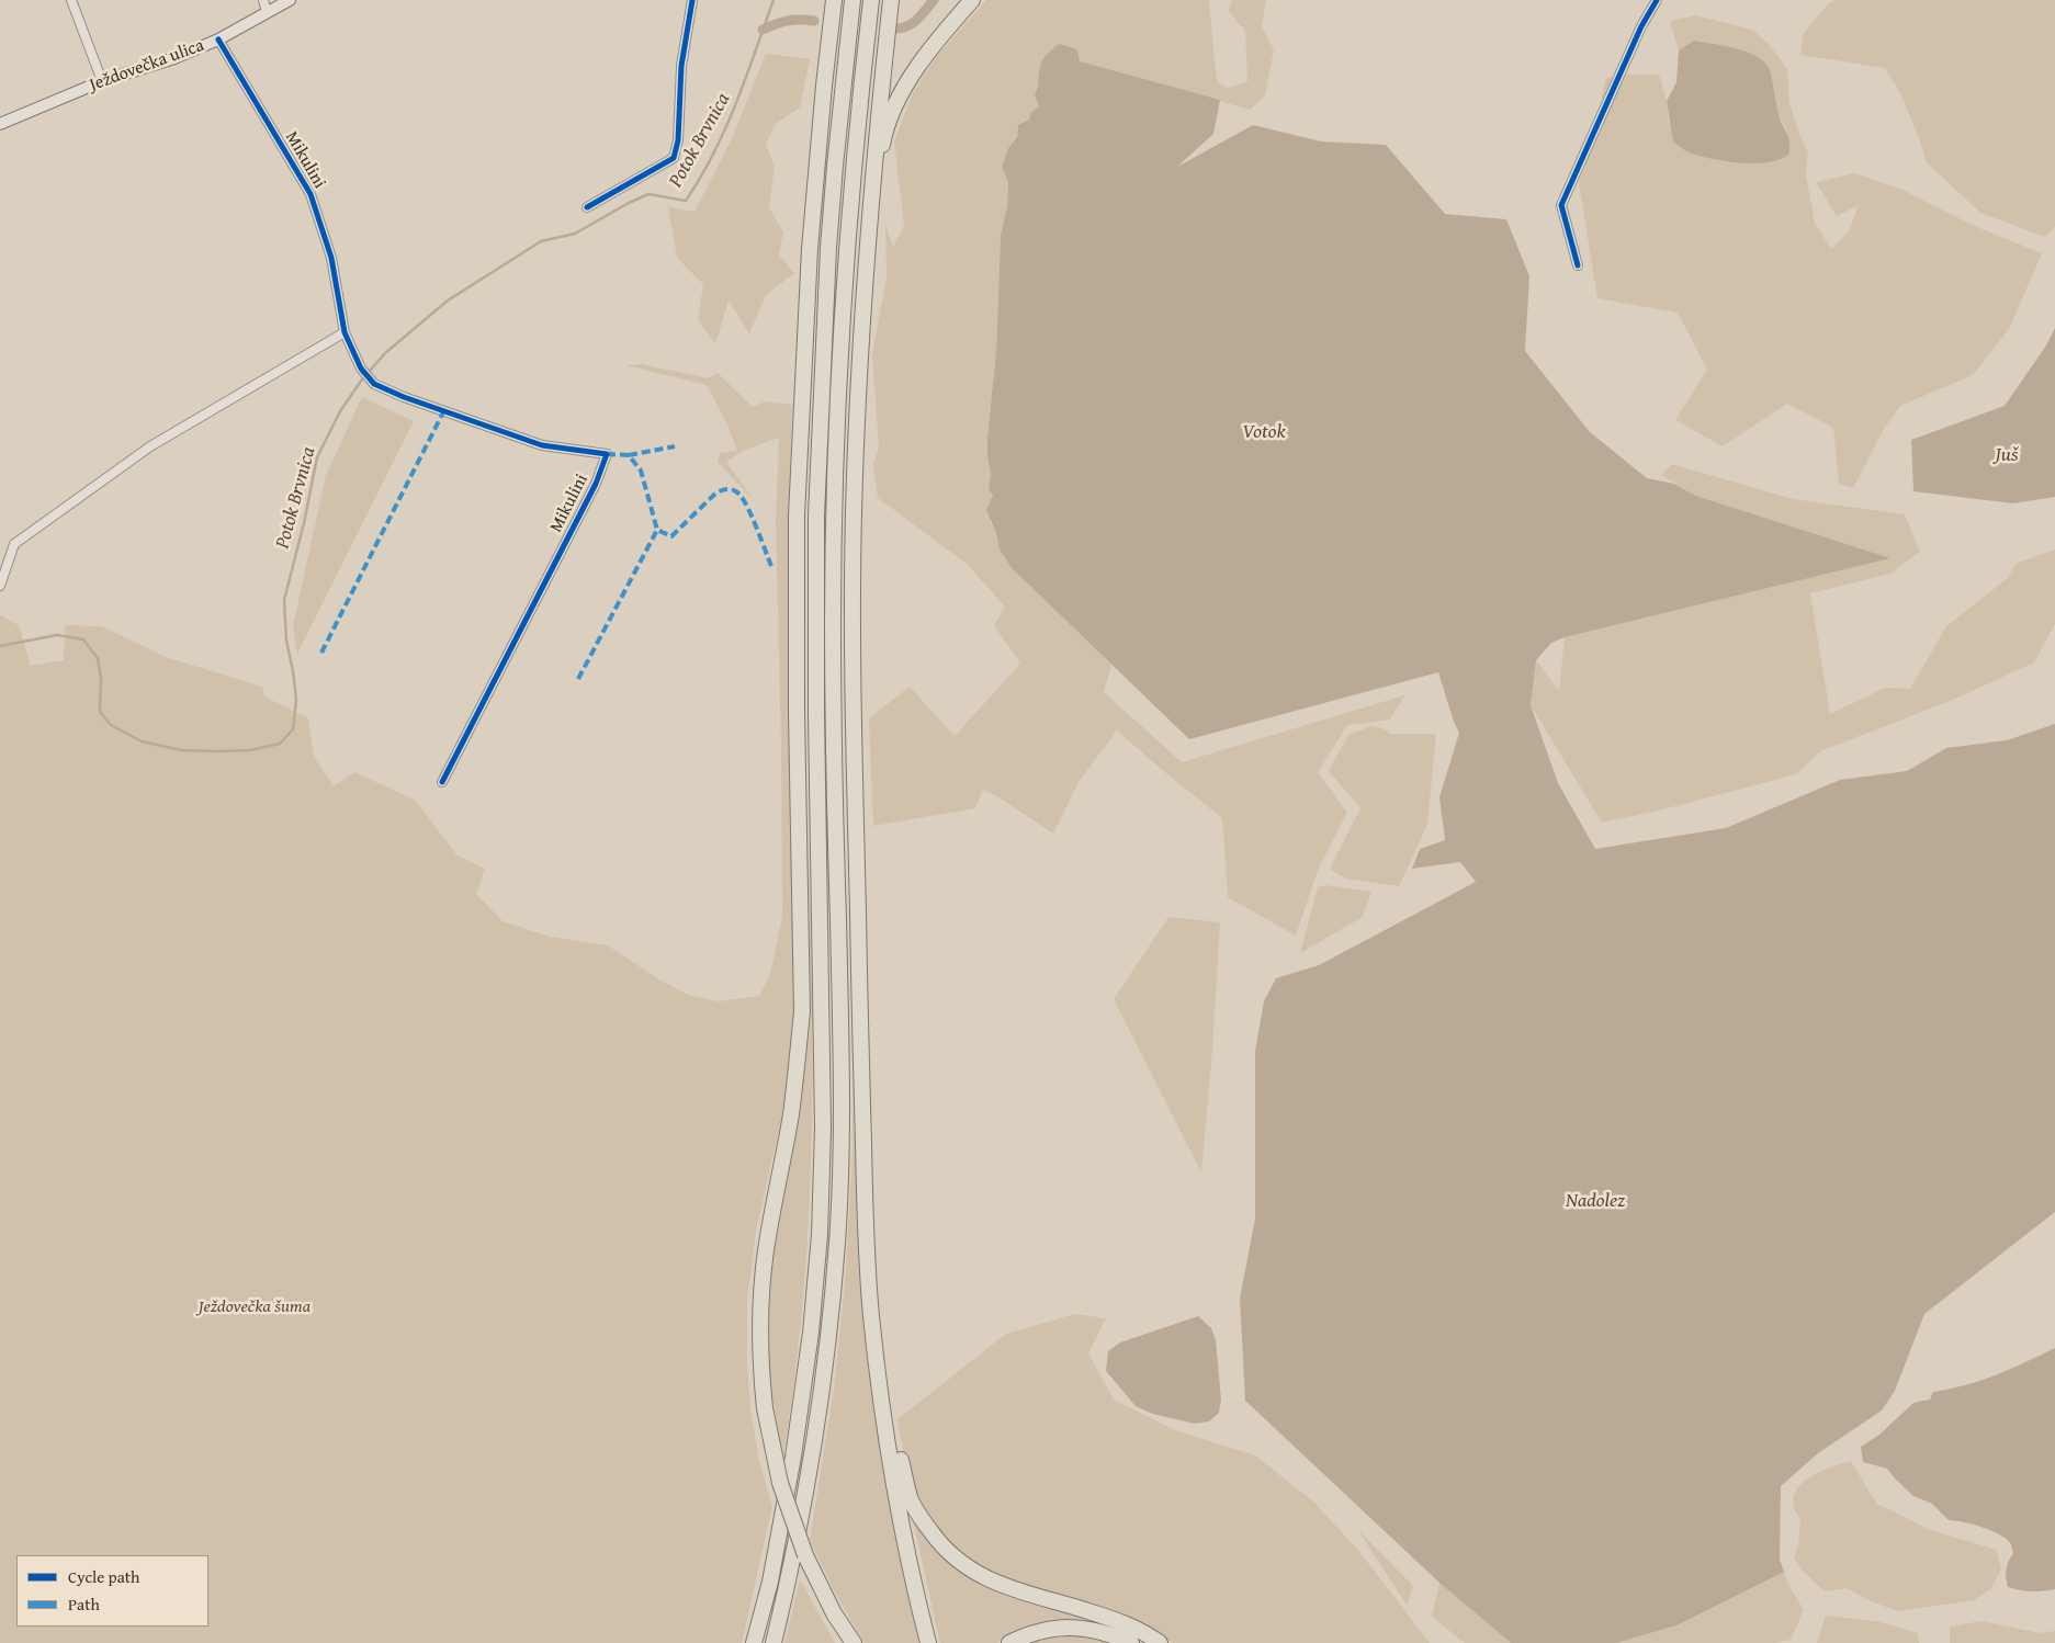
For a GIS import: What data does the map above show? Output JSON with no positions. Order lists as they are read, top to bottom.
{
  "streets": {
    "main road": ["Ježdovečka ulica"],
    "street": ["Mikulini"]
  },
  "crossings": [
    ["Ježdovečka ulica", "Mikulini"]
  ],
  "water": [
    "Potok Brvnica",
    "Votok",
    "Juš",
    "Nadolez"
  ],
  "parks": ["Ježdovečka šuma"],
  "legend": ["Cycle path", "Path"]
}
